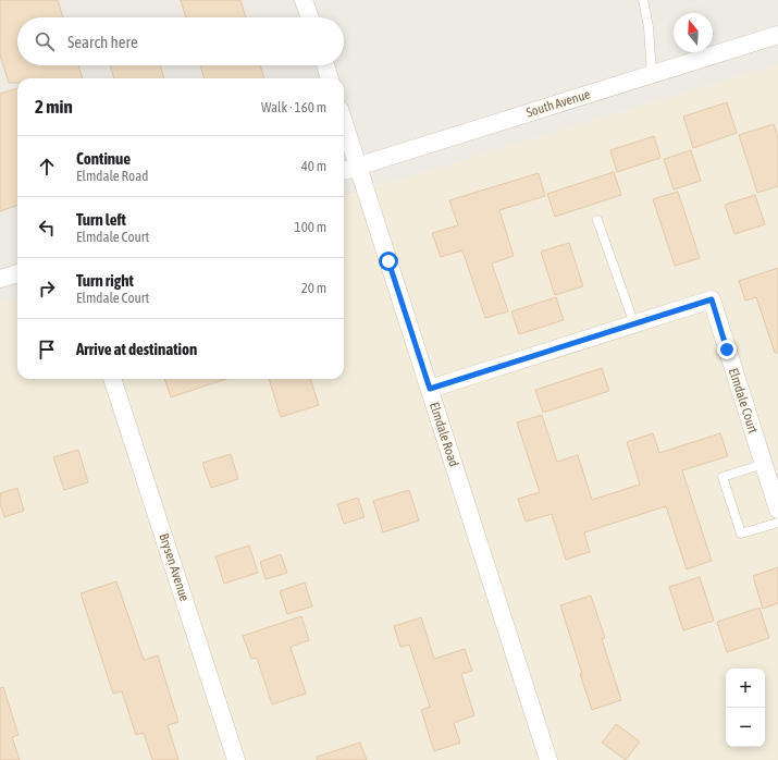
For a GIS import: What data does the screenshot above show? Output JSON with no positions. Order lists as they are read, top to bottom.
{
  "streets": {
    "street": [
      "South Avenue",
      "Elmdale Court",
      "Elmdale Road",
      "Brysen Avenue"
    ]
  },
  "crossings": [
    ["South Avenue", "Elmdale Road"],
    ["Elmdale Court", "Elmdale Road"]
  ],
  "north": "top",
  "page": {
    "search": "Search here",
    "heading": ["2 min", "Walk · 160 m"],
    "list": [
      ["Continue", "Elmdale Road", "40 m"],
      ["Turn left", "Elmdale Court", "100 m"],
      ["Turn right", "Elmdale Court", "20 m"],
      "Arrive at destination"
    ],
    "map_buttons": ["+", "−"]
  }
}
